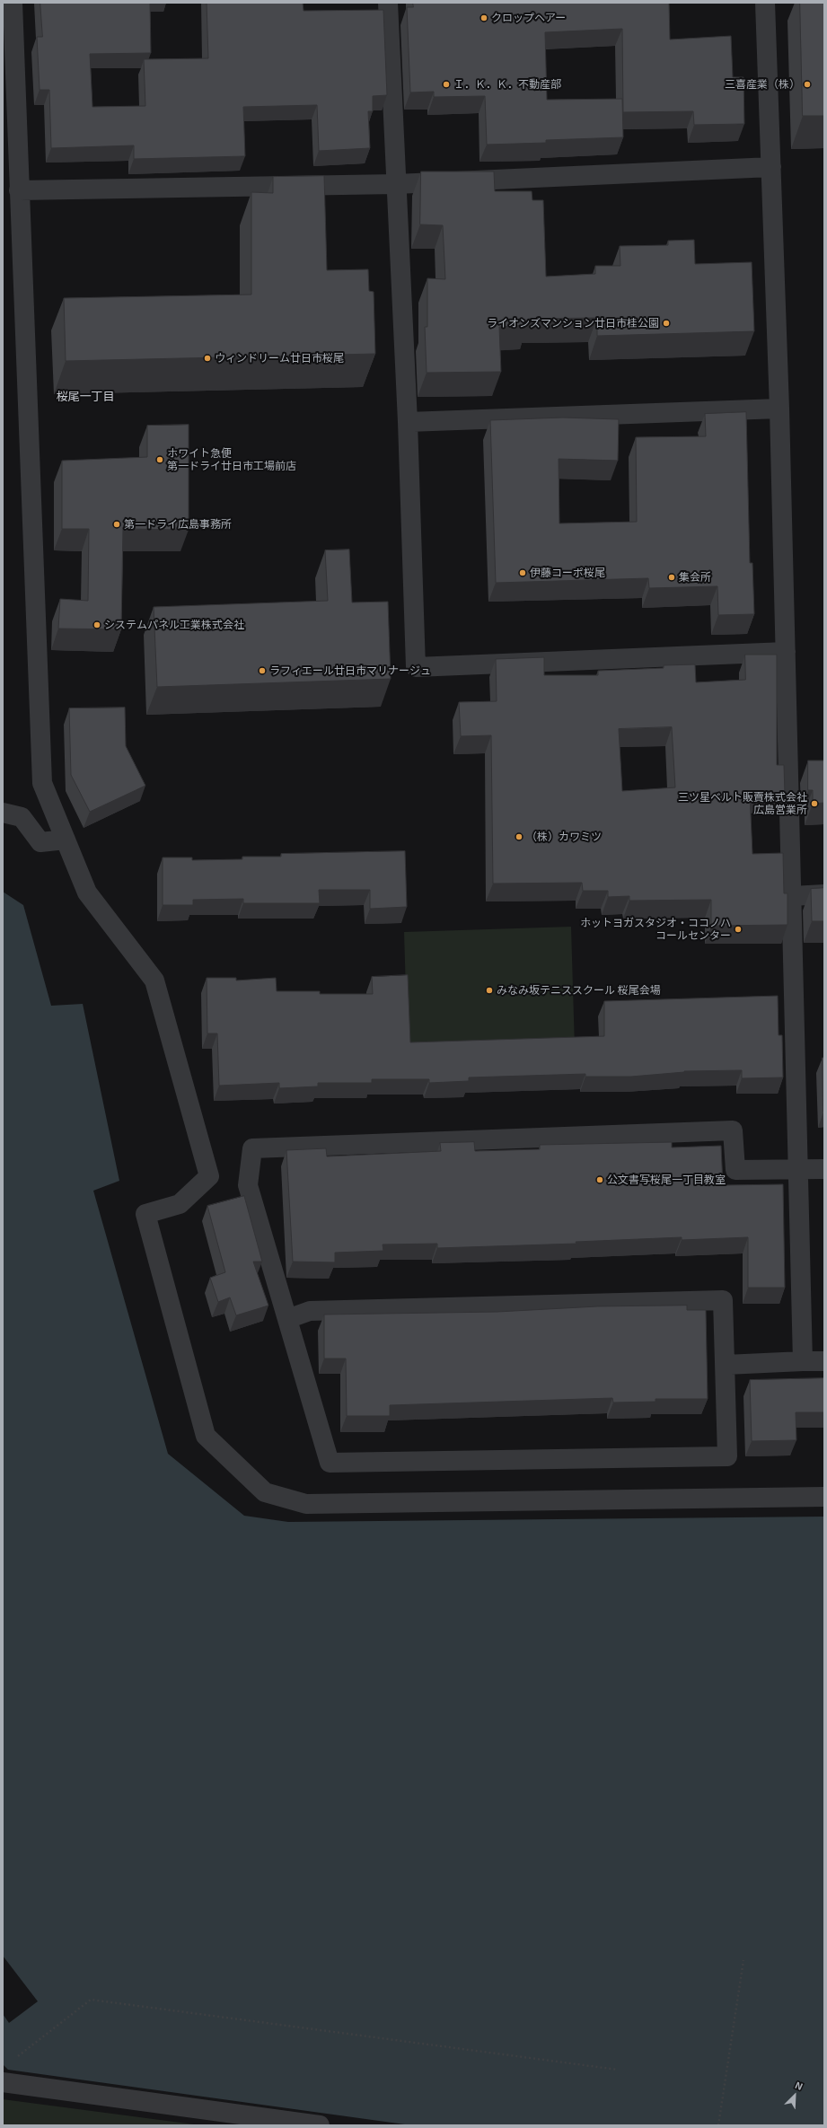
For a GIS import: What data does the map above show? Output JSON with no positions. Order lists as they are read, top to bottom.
{
  "districts": ["桜尾一丁目"],
  "places": [
    "クロップヘアー",
    "Ｉ．Ｋ．Ｋ．不動産部",
    "三喜産業（株）",
    "ライオンズマンション廿日市桂公園",
    "ウィンドリーム廿日市桜尾",
    "ホワイト急便 第一ドライ廿日市工場前店",
    "第一ドライ広島事務所",
    "伊藤コーポ桜尾",
    "集会所",
    "システムパネル工業株式会社",
    "ラフィエール廿日市マリナージュ",
    "三ツ星ベルト販賣株式会社 広島営業所",
    "（株）カワミツ",
    "ホットヨガスタジオ・ココノハ コールセンター",
    "みなみ坂テニススクール 桜尾会場",
    "公文書写桜尾一丁目教室"
  ],
  "north": "top right"
}
